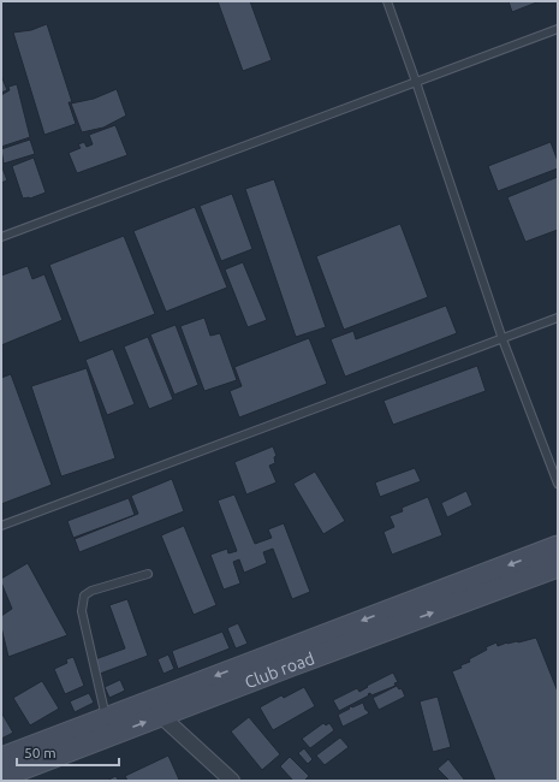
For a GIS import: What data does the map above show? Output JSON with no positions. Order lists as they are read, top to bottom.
{
  "streets": {
    "main road": ["Club road"]
  },
  "scale_bar": "50 m"
}
